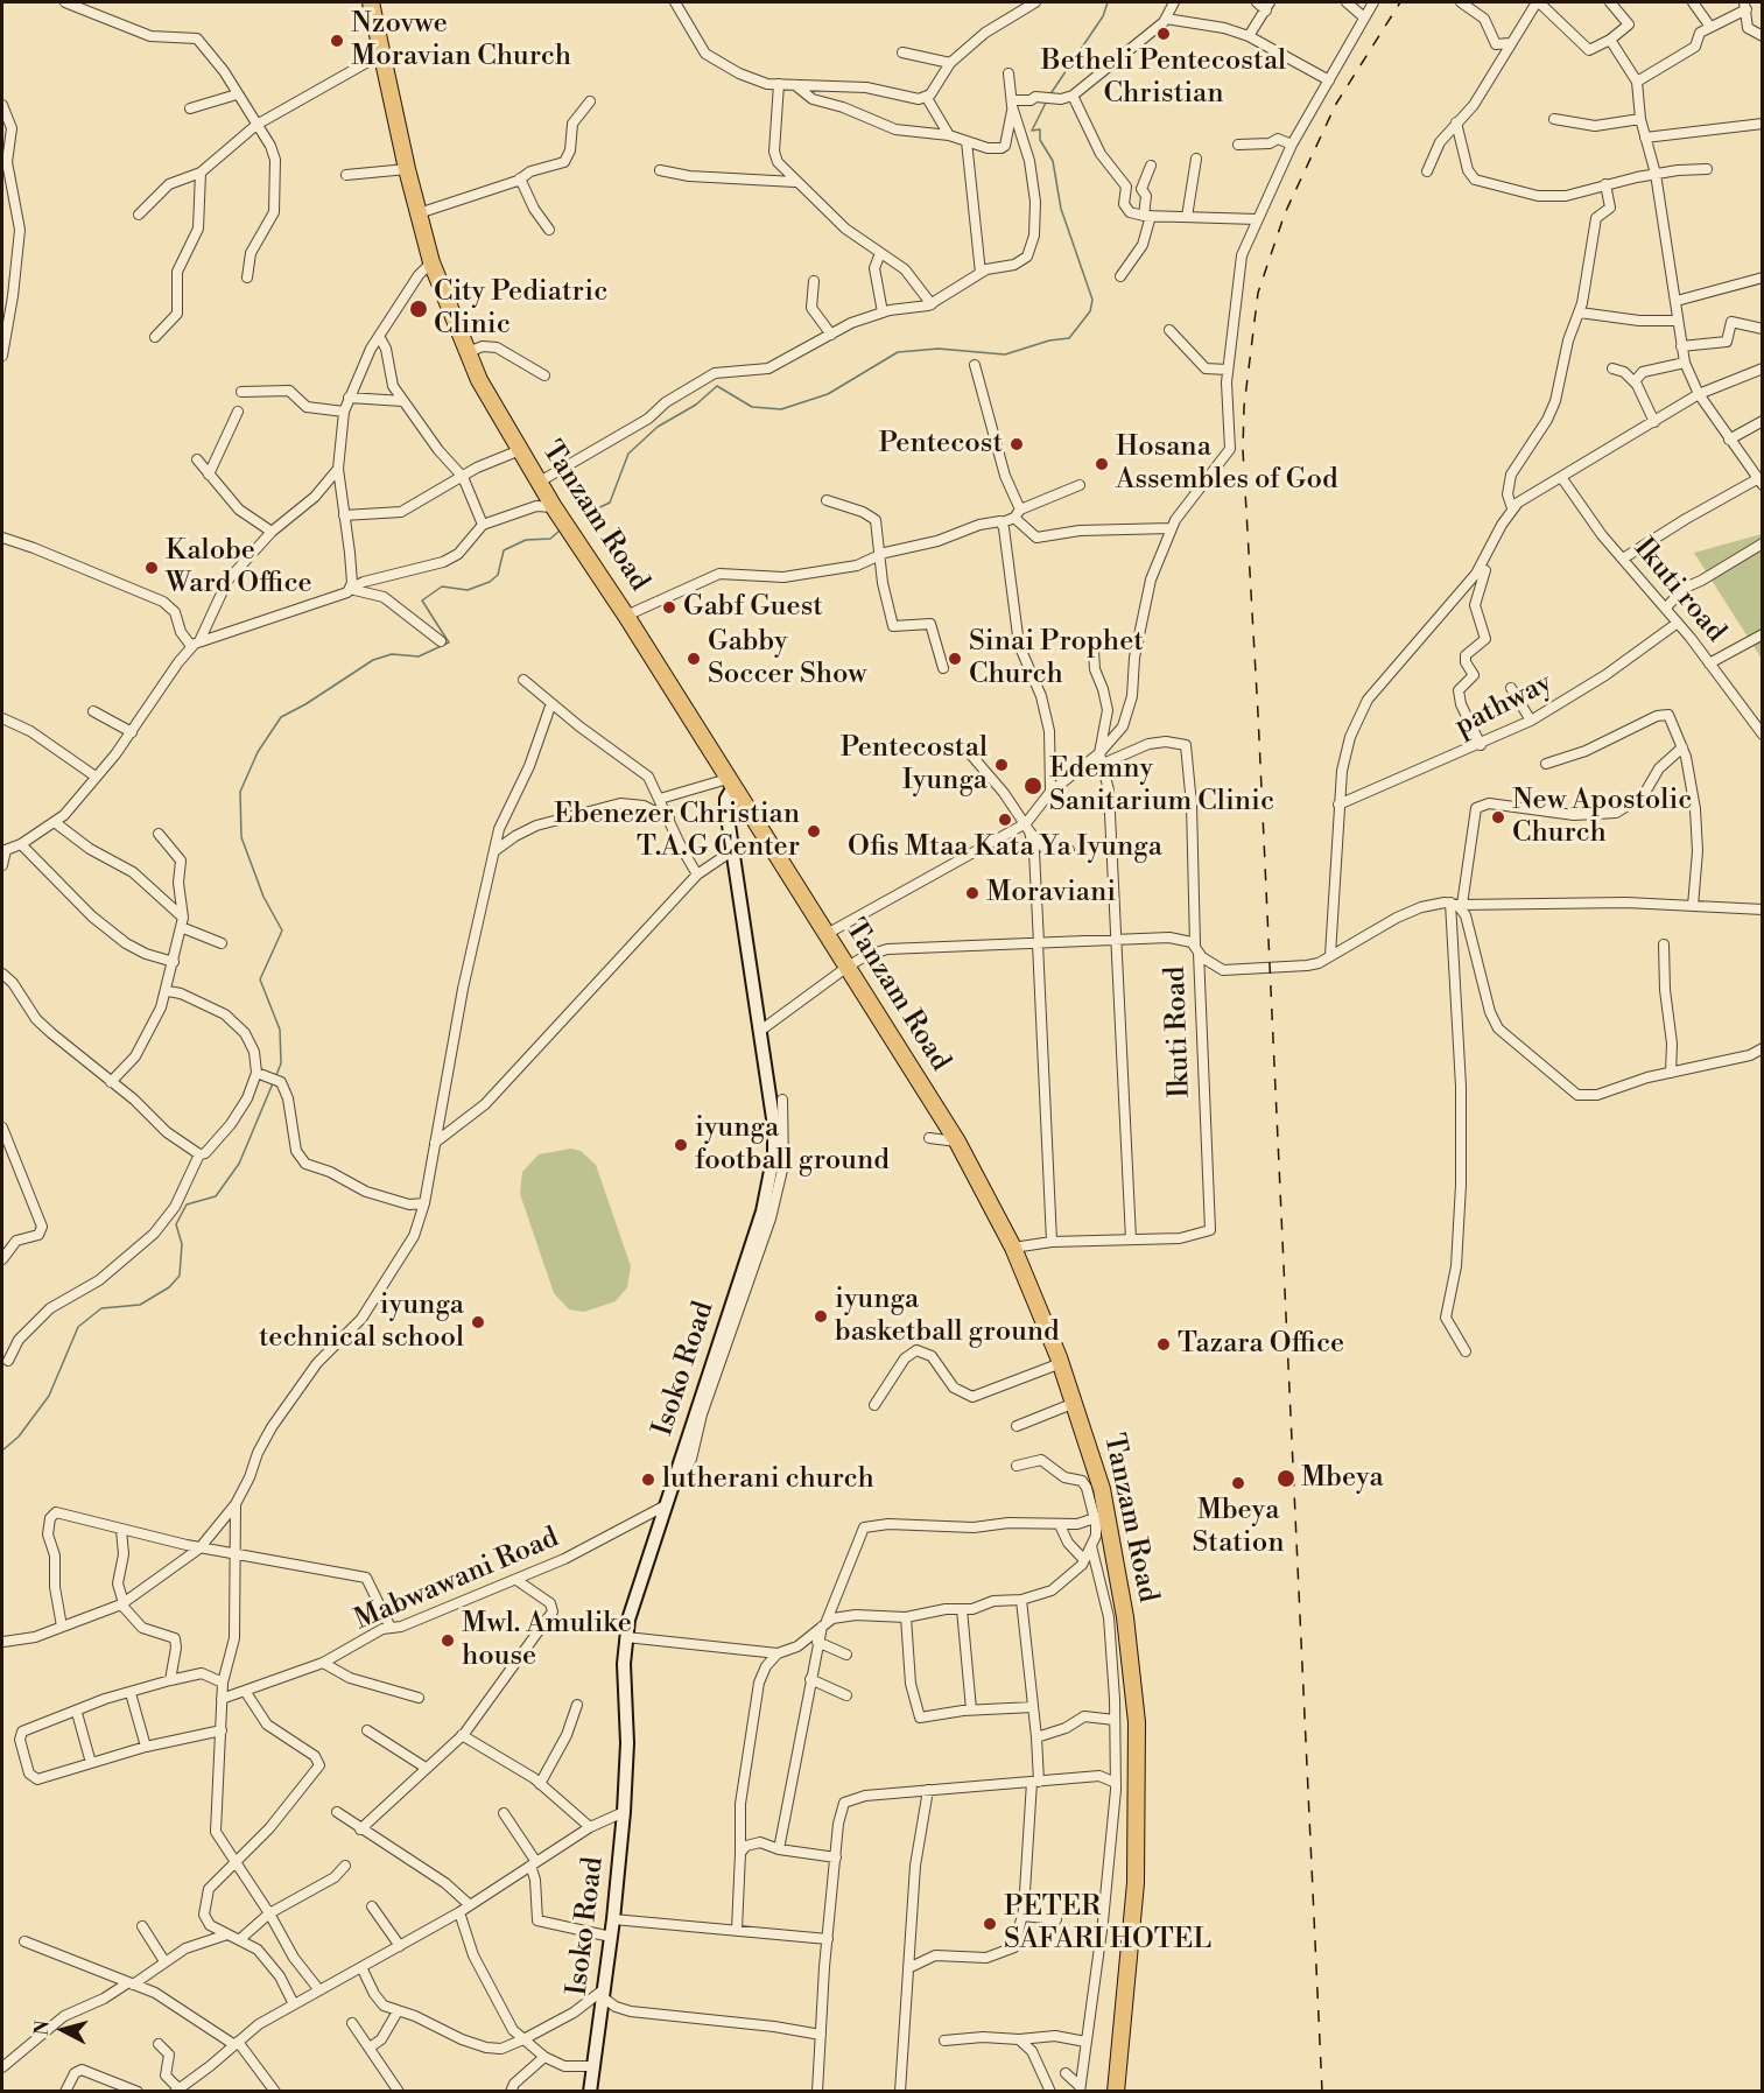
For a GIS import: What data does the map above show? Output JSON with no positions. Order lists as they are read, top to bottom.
{
  "streets": {
    "highway": ["Tanzam Road"],
    "street": [
      "Ikuti road",
      "pathway",
      "Ikuti Road",
      "Isoko Road",
      "Mabwawani Road"
    ]
  },
  "crossings": [
    ["Tanzam Road", "Ikuti Road"],
    ["Tanzam Road", "Isoko Road"],
    ["Ikuti road", "pathway"],
    ["Ikuti Road", "Isoko Road"],
    ["Isoko Road", "Mabwawani Road"]
  ],
  "places": [
    "Betheli Pentecostal Christian",
    "Nzovwe Moravian Church",
    "City Pediatric Clinic",
    "Pentecost",
    "Hosana Assembles of God",
    "Kalobe Ward Office",
    "Gabf Guest",
    "Gabby Soccer Show",
    "Sinai Prophet Church",
    "Pentecostal Iyunga",
    "Edemny Sanitarium Clinic",
    "New Apostolic Church",
    "Ofis Mtaa Kata Ya Iyunga",
    "Ebenezer Christian T.A.G Center",
    "Moraviani",
    "iyunga football ground",
    "iyunga basketball ground",
    "iyunga technical school",
    "Tazara Office",
    "Mbeya",
    "lutherani church",
    "Mbeya Station",
    "Mwl. Amulike house",
    "PETER SAFARI HOTEL"
  ],
  "north": "left"
}
